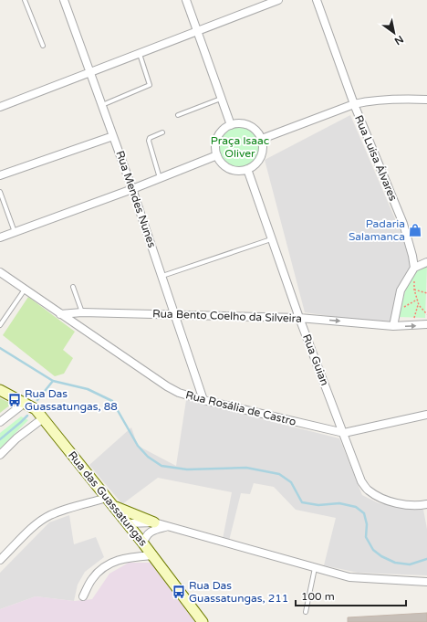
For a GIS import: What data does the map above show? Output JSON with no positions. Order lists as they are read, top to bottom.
{
  "streets": {
    "street": [
      "Rua Luísa Álvares",
      "Rua Mendes Nunes",
      "Rua Bento Coelho da Silveira",
      "Rua Guian",
      "Rua Rosália de Castro",
      "Rua das Guassatungas"
    ]
  },
  "crossings": [
    ["Rua Mendes Nunes", "Rua Bento Coelho da Silveira"],
    ["Rua Mendes Nunes", "Rua Rosália de Castro"],
    ["Rua Bento Coelho da Silveira", "Rua Guian"],
    ["Rua Bento Coelho da Silveira", "Rua Rosália de Castro"],
    ["Rua Guian", "Rua Rosália de Castro"]
  ],
  "parks": ["Praça Isaac Oliver"],
  "places": {
    "shop": ["Padaria Salamanca"],
    "bus stop": ["Rua Das Guassatungas, 88", "Rua Das Guassatungas, 211"]
  },
  "scale_bar": "100 m",
  "north": "bottom right"
}
